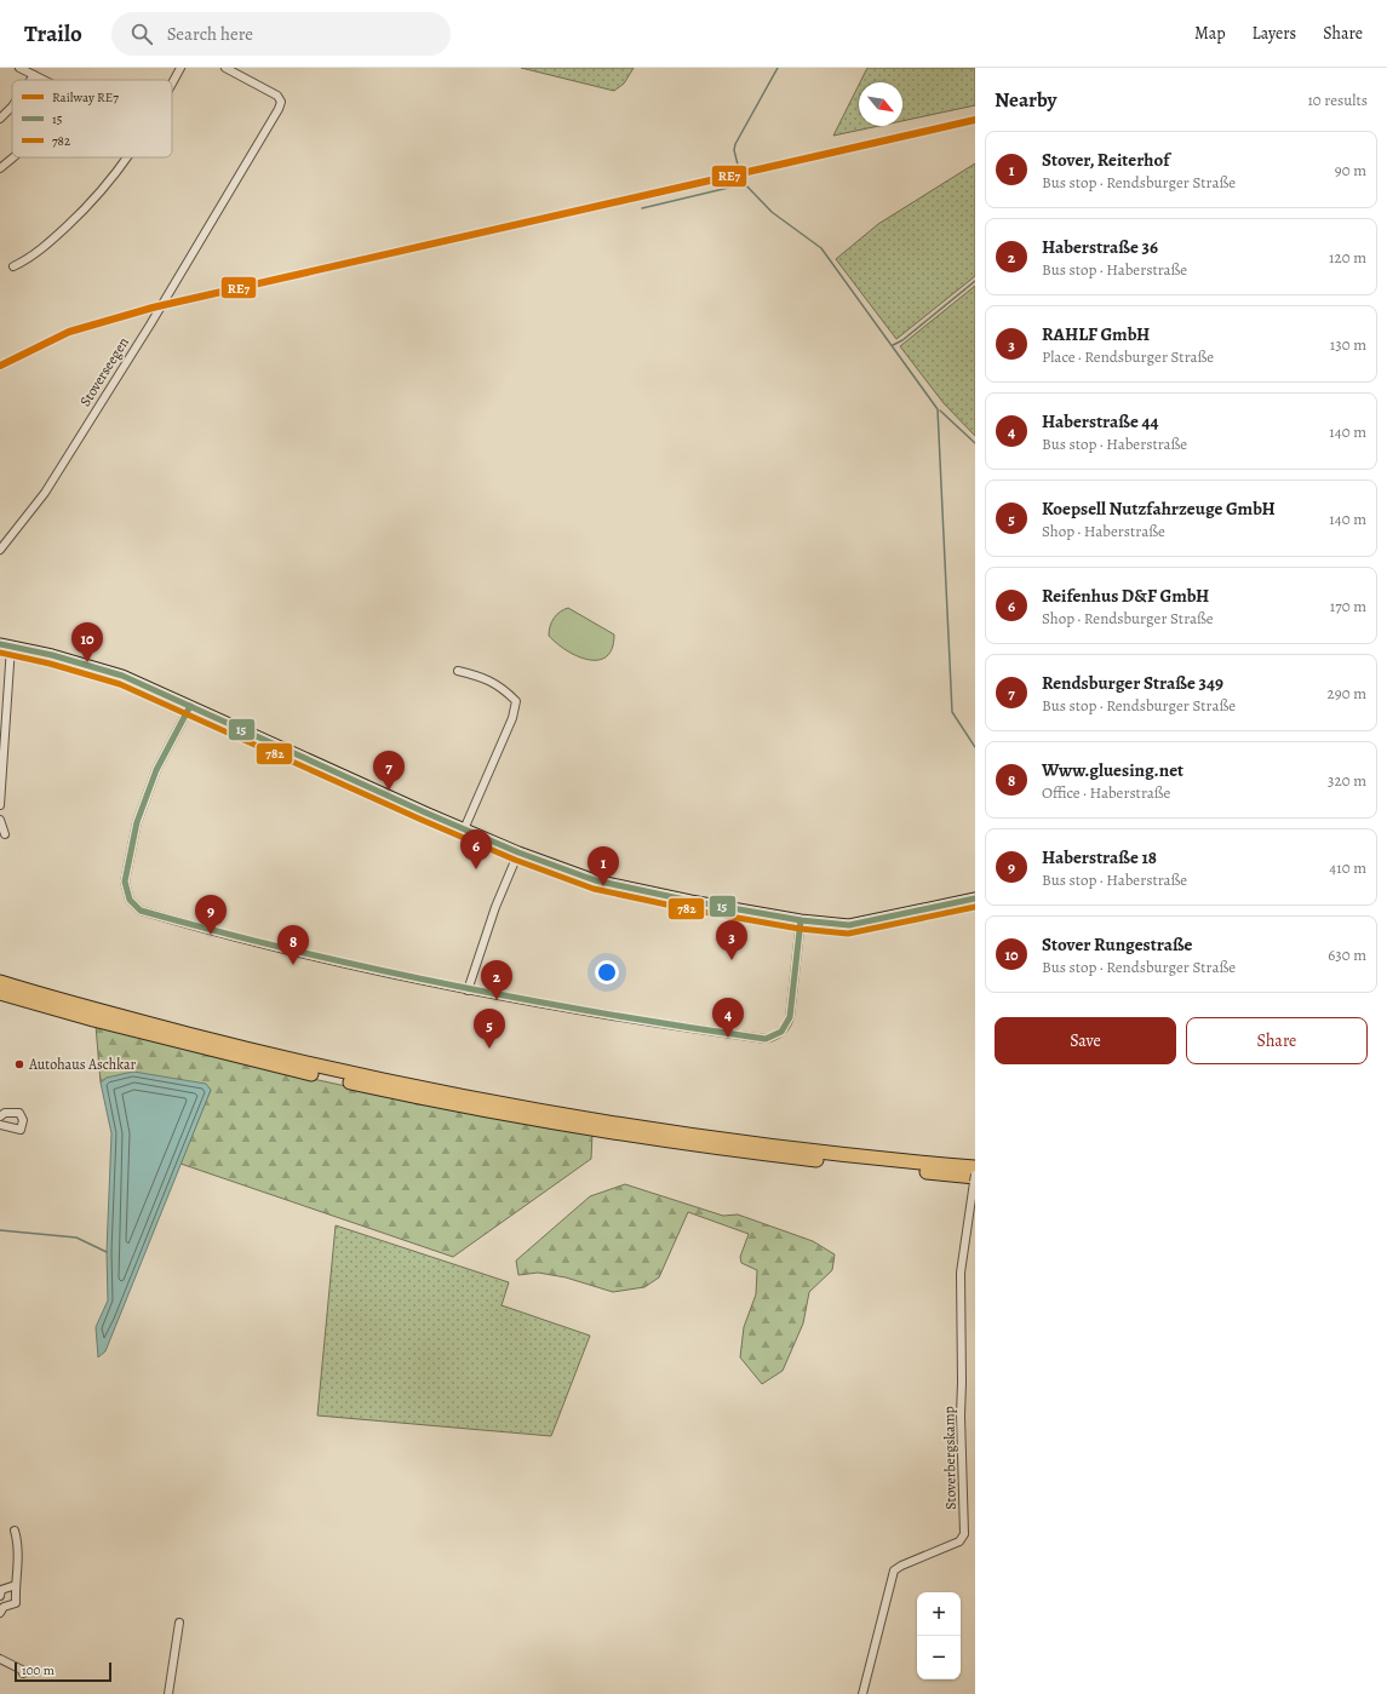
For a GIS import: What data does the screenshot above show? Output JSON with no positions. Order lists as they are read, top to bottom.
{
  "streets": {
    "street": ["Stoverseegen", "Stoverbergskamp"]
  },
  "places": ["Autohaus Aschkar"],
  "lines": ["rail line RE7", "transit line 15", "transit line 782"],
  "legend": ["Railway RE7", "15", "782"],
  "scale_bar": "100 m",
  "north": "bottom right",
  "page": {
    "header": "Trailo",
    "search": "Search here",
    "nav": ["Map", "Layers", "Share"],
    "heading": ["Nearby", "10 results"],
    "list": [
      {
        "mark": "1",
        "name": "Stover, Reiterhof",
        "note": "Bus stop · Rendsburger Straße",
        "value": "90 m"
      },
      {
        "mark": "2",
        "name": "Haberstraße 36",
        "note": "Bus stop · Haberstraße",
        "value": "120 m"
      },
      {
        "mark": "3",
        "name": "RAHLF GmbH",
        "note": "Place · Rendsburger Straße",
        "value": "130 m"
      },
      {
        "mark": "4",
        "name": "Haberstraße 44",
        "note": "Bus stop · Haberstraße",
        "value": "140 m"
      },
      {
        "mark": "5",
        "name": "Koepsell Nutzfahrzeuge GmbH",
        "note": "Shop · Haberstraße",
        "value": "140 m"
      },
      {
        "mark": "6",
        "name": "Reifenhus D&F GmbH",
        "note": "Shop · Rendsburger Straße",
        "value": "170 m"
      },
      {
        "mark": "7",
        "name": "Rendsburger Straße 349",
        "note": "Bus stop · Rendsburger Straße",
        "value": "290 m"
      },
      {
        "mark": "8",
        "name": "Www.gluesing.net",
        "note": "Office · Haberstraße",
        "value": "320 m"
      },
      {
        "mark": "9",
        "name": "Haberstraße 18",
        "note": "Bus stop · Haberstraße",
        "value": "410 m"
      },
      {
        "mark": "10",
        "name": "Stover Rungestraße",
        "note": "Bus stop · Rendsburger Straße",
        "value": "630 m"
      }
    ],
    "pins": [
      "10",
      "7",
      "6",
      "1",
      "9",
      "3",
      "8",
      "2",
      "4",
      "5"
    ],
    "buttons": ["Save", "Share"],
    "map_buttons": ["+", "−"],
    "scale": "100 m"
  }
}
